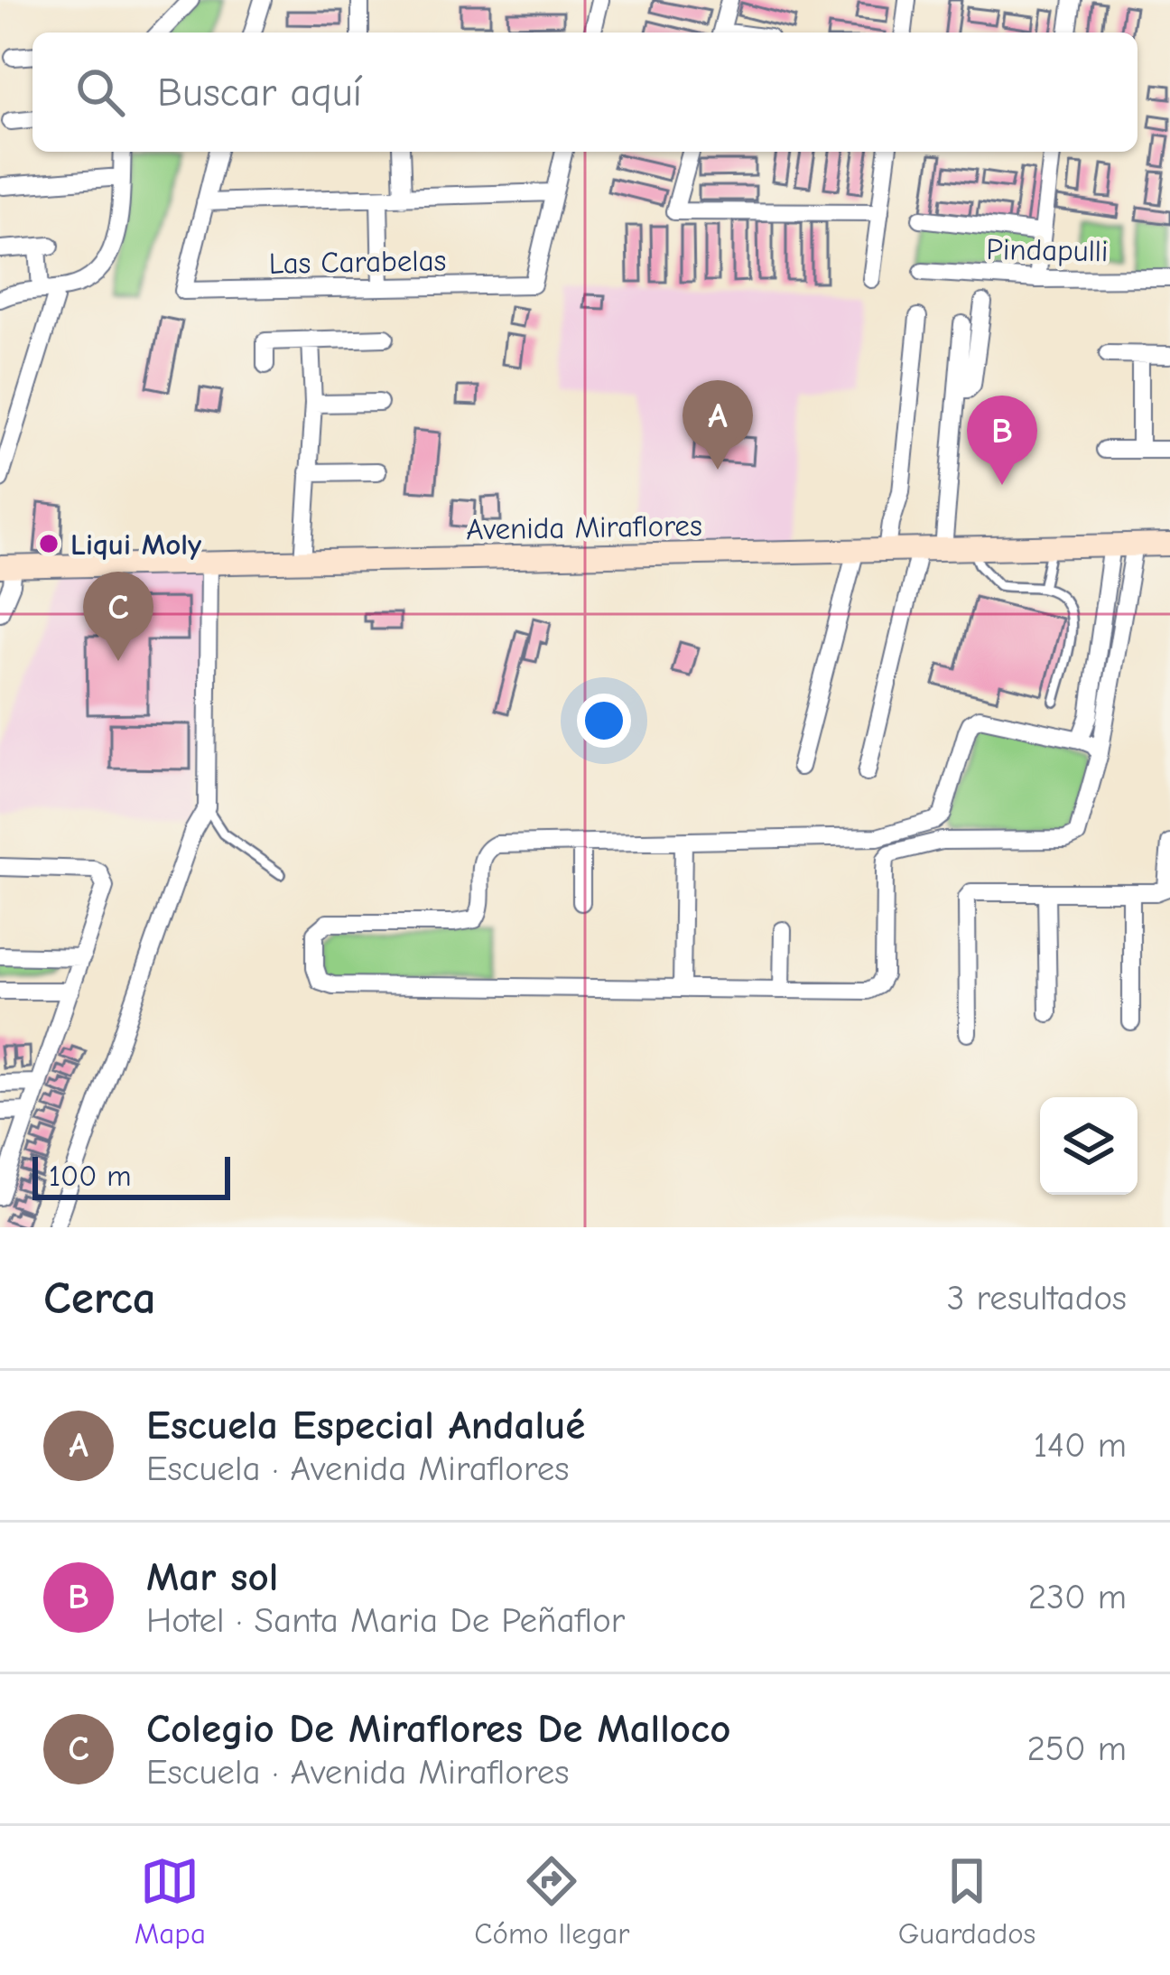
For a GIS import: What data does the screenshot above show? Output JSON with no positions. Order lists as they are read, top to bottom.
{
  "streets": {
    "main road": ["Avenida Miraflores"],
    "street": ["Pindapulli", "Las Carabelas"]
  },
  "places": ["Liqui Moly"],
  "scale_bar": "100 m",
  "page": {
    "search": "Buscar aquí",
    "pins": ["A", "B", "C"],
    "scale": "100 m",
    "heading": ["Cerca", "3 resultados"],
    "list": [
      {
        "mark": "A",
        "name": "Escuela Especial Andalué",
        "note": "Escuela · Avenida Miraflores",
        "value": "140 m"
      },
      {
        "mark": "B",
        "name": "Mar sol",
        "note": "Hotel · Santa Maria De Peñaflor",
        "value": "230 m"
      },
      {
        "mark": "C",
        "name": "Colegio De Miraflores De Malloco",
        "note": "Escuela · Avenida Miraflores",
        "value": "250 m"
      }
    ],
    "nav": ["Mapa", "Cómo llegar", "Guardados"]
  }
}
